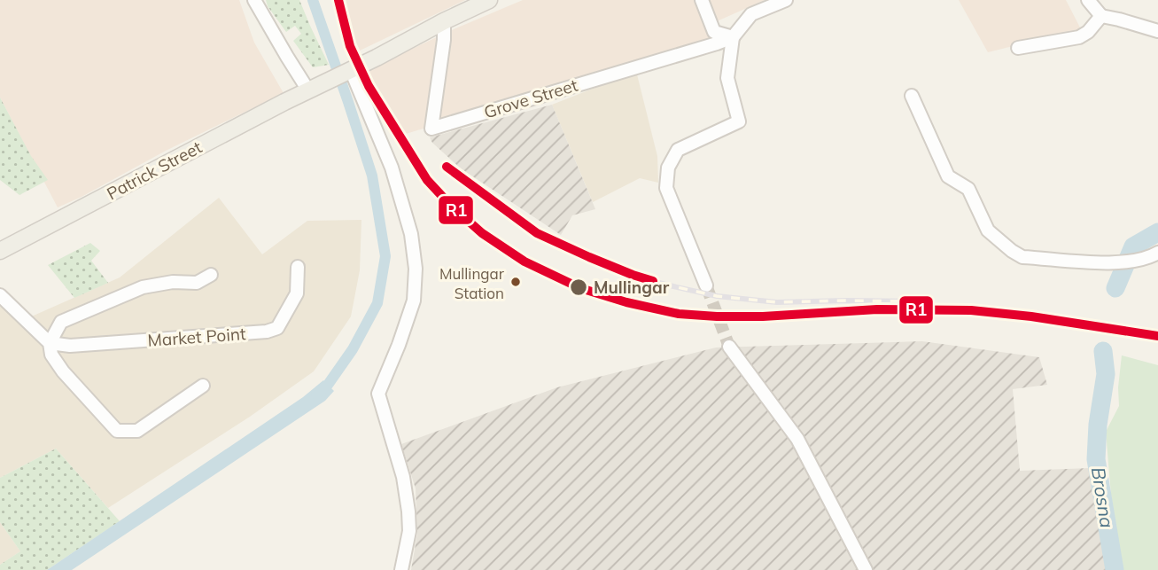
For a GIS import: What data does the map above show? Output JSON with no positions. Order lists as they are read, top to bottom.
{
  "streets": {
    "main road": ["Patrick Street"],
    "street": ["Grove Street", "Market Point"]
  },
  "crossings": [
    ["Grove Street", "Patrick Street"]
  ],
  "water": ["Brosna"],
  "places": ["Mullingar Station", "Mullingar"],
  "lines": ["transit line R1"]
}
